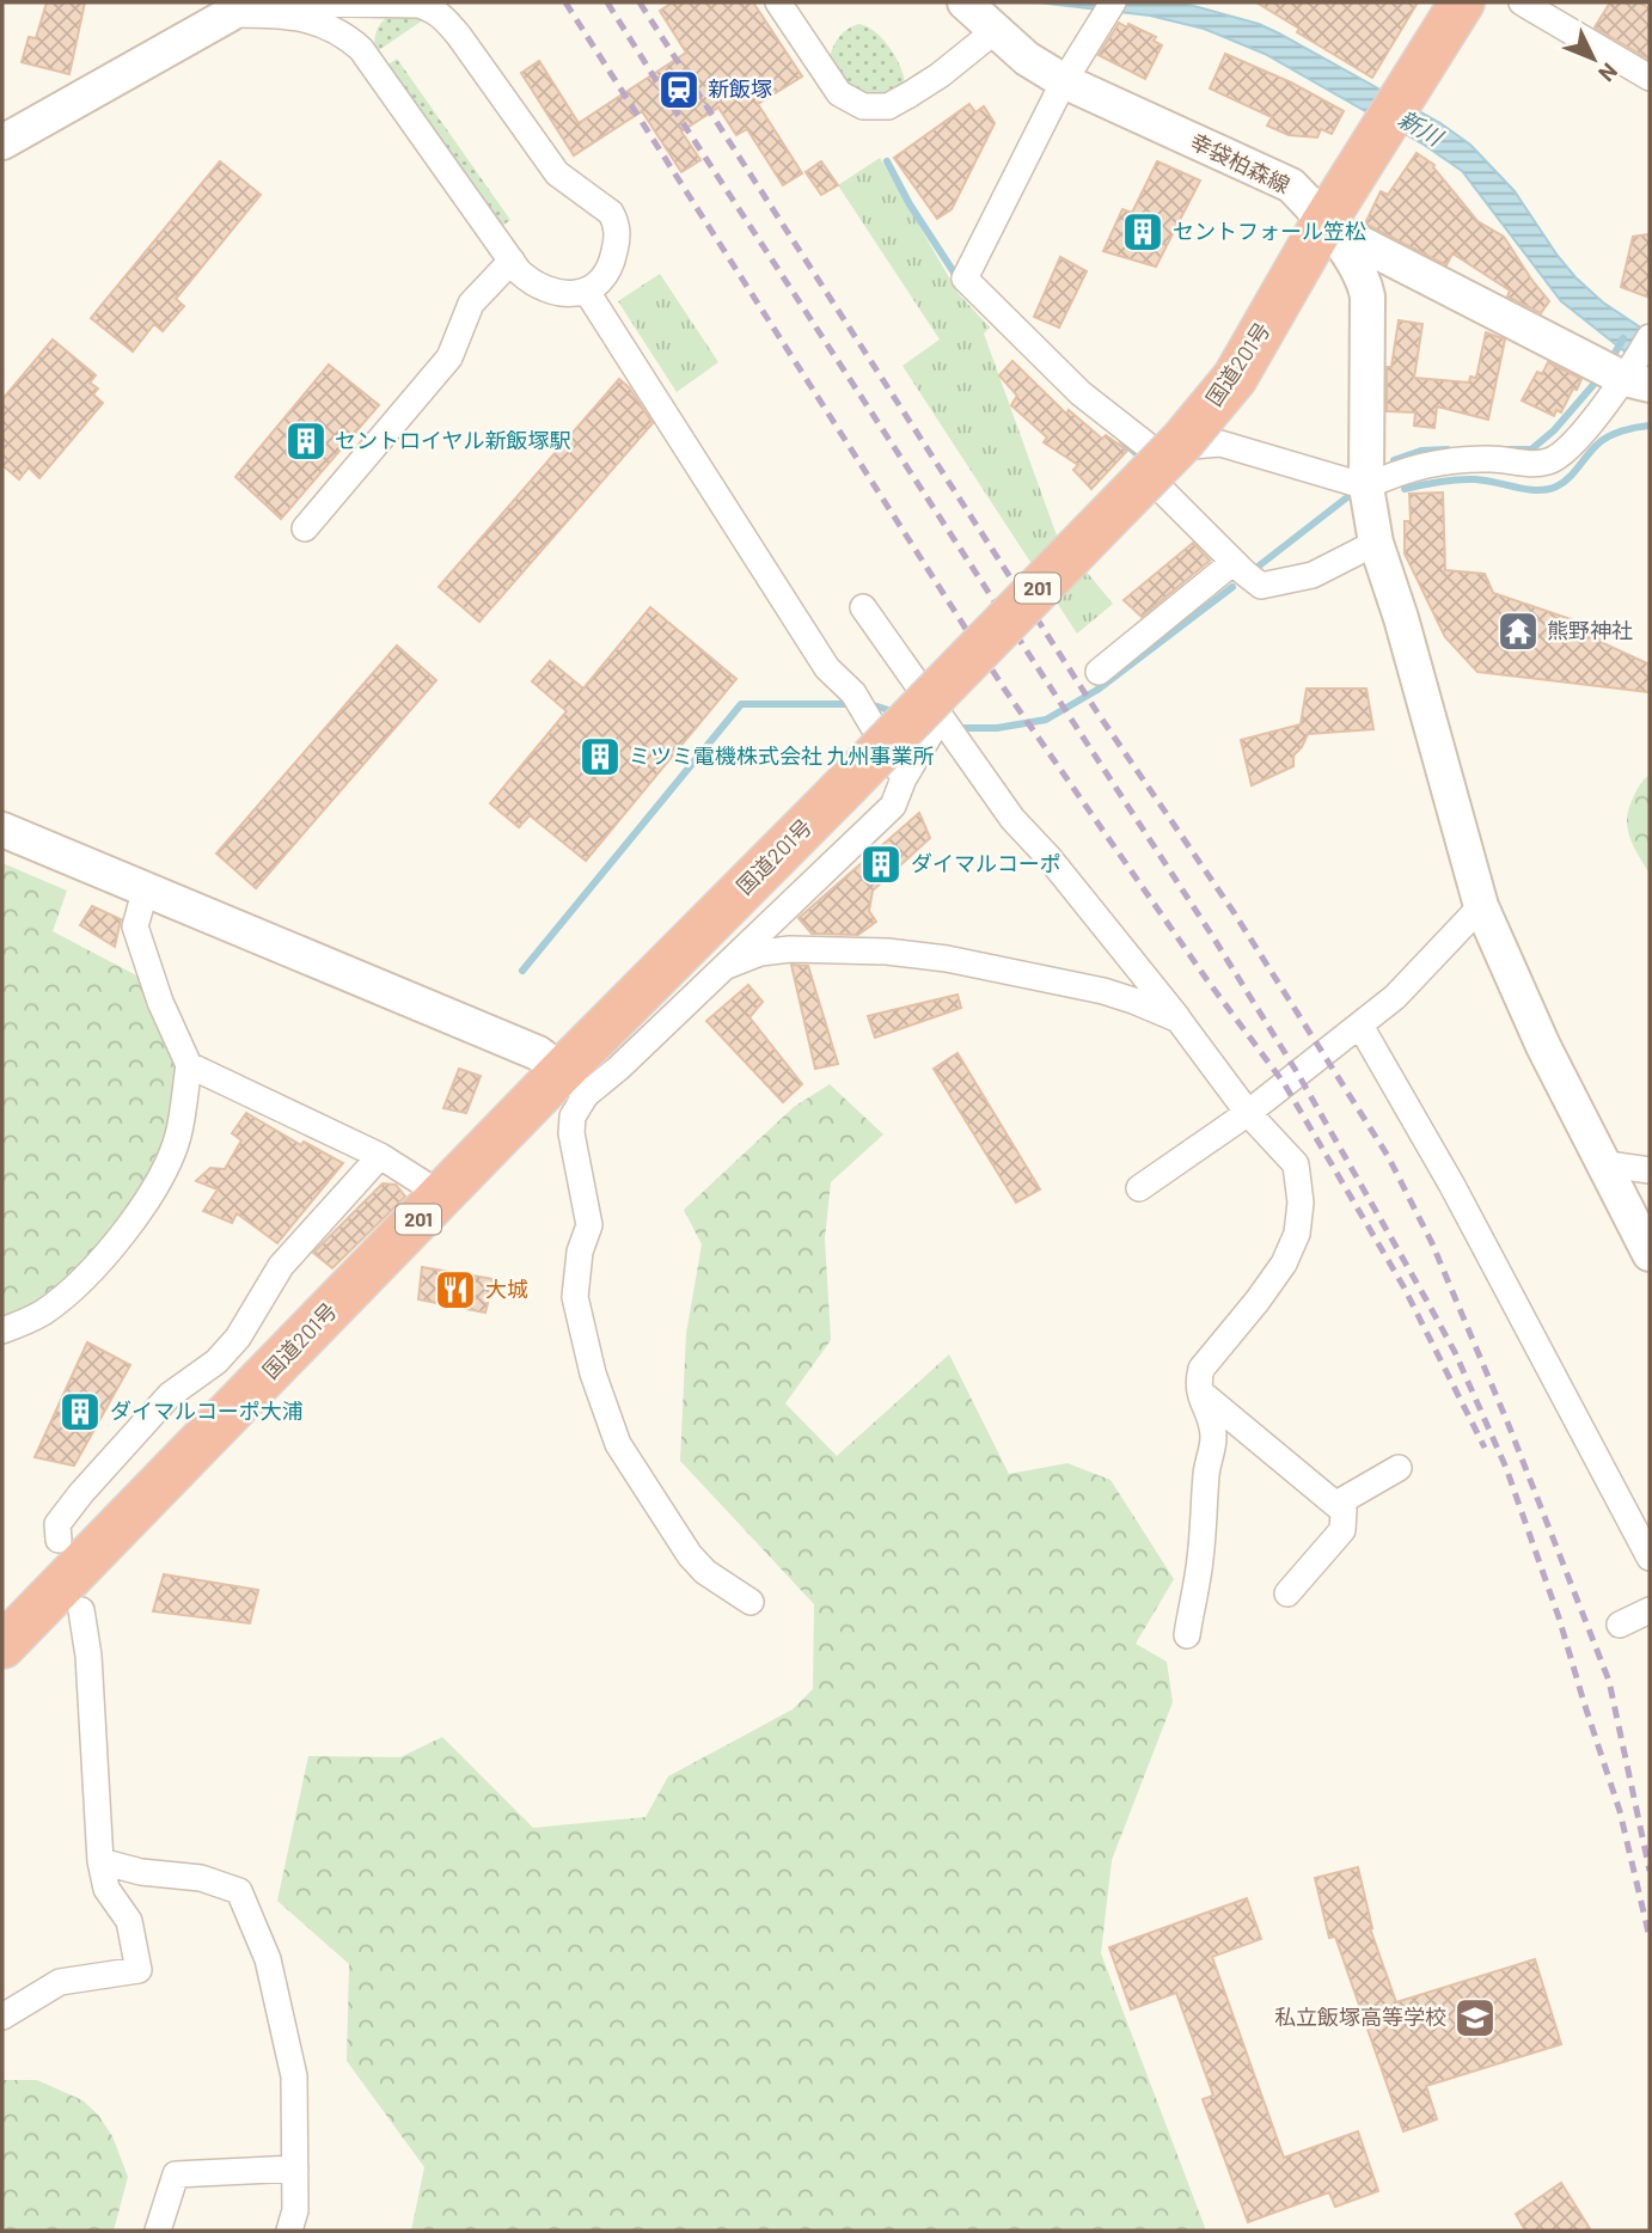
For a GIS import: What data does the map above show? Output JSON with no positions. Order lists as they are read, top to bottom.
{
  "streets": {
    "highway": ["国道201号", "201"],
    "street": ["幸袋柏森線"]
  },
  "crossings": [
    ["幸袋柏森線", "国道201号"]
  ],
  "water": ["新川"],
  "places": {
    "station": ["新飯塚"],
    "building": [
      "セントフォール笠松",
      "セントロイヤル新飯塚駅",
      "ミツミ電機株式会社 九州事業所",
      "ダイマルコーポ",
      "ダイマルコーポ大浦"
    ],
    "temple": ["熊野神社"],
    "restaurant": ["大城"],
    "school or university": ["私立飯塚高等学校"]
  },
  "north": "bottom right"
}
